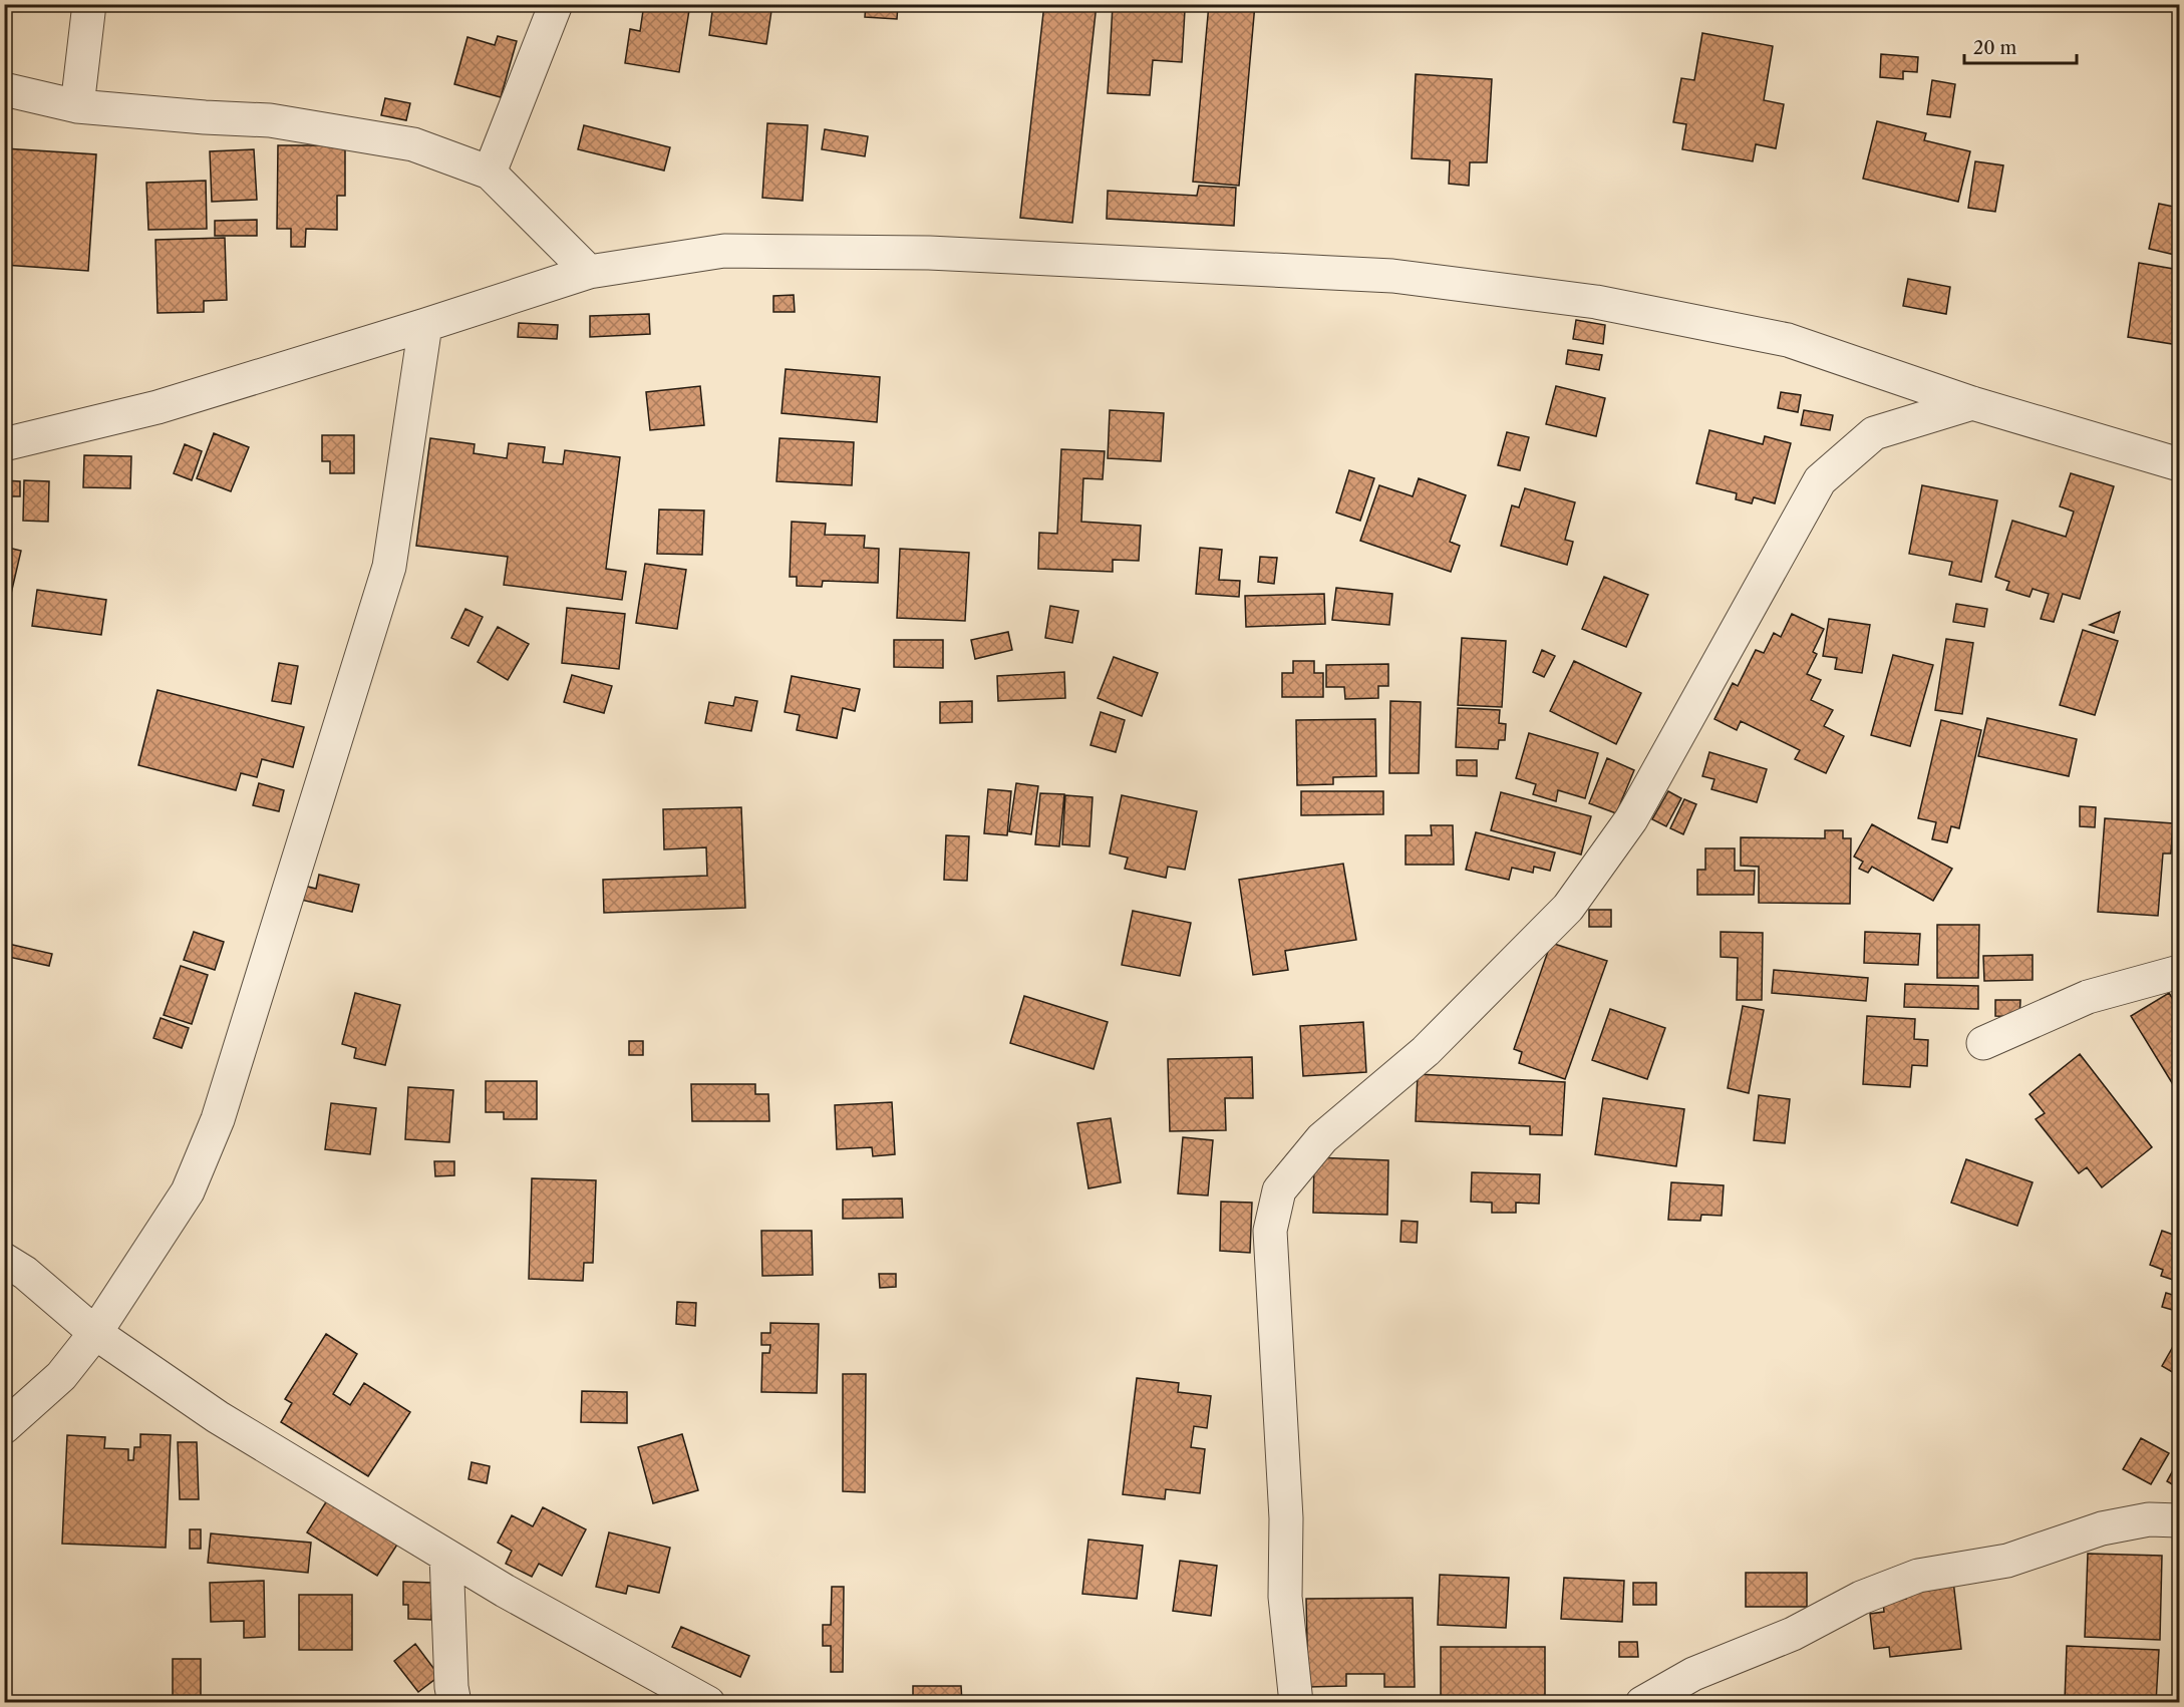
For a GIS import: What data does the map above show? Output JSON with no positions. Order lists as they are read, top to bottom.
{
  "scale_bar": "20 m"
}
